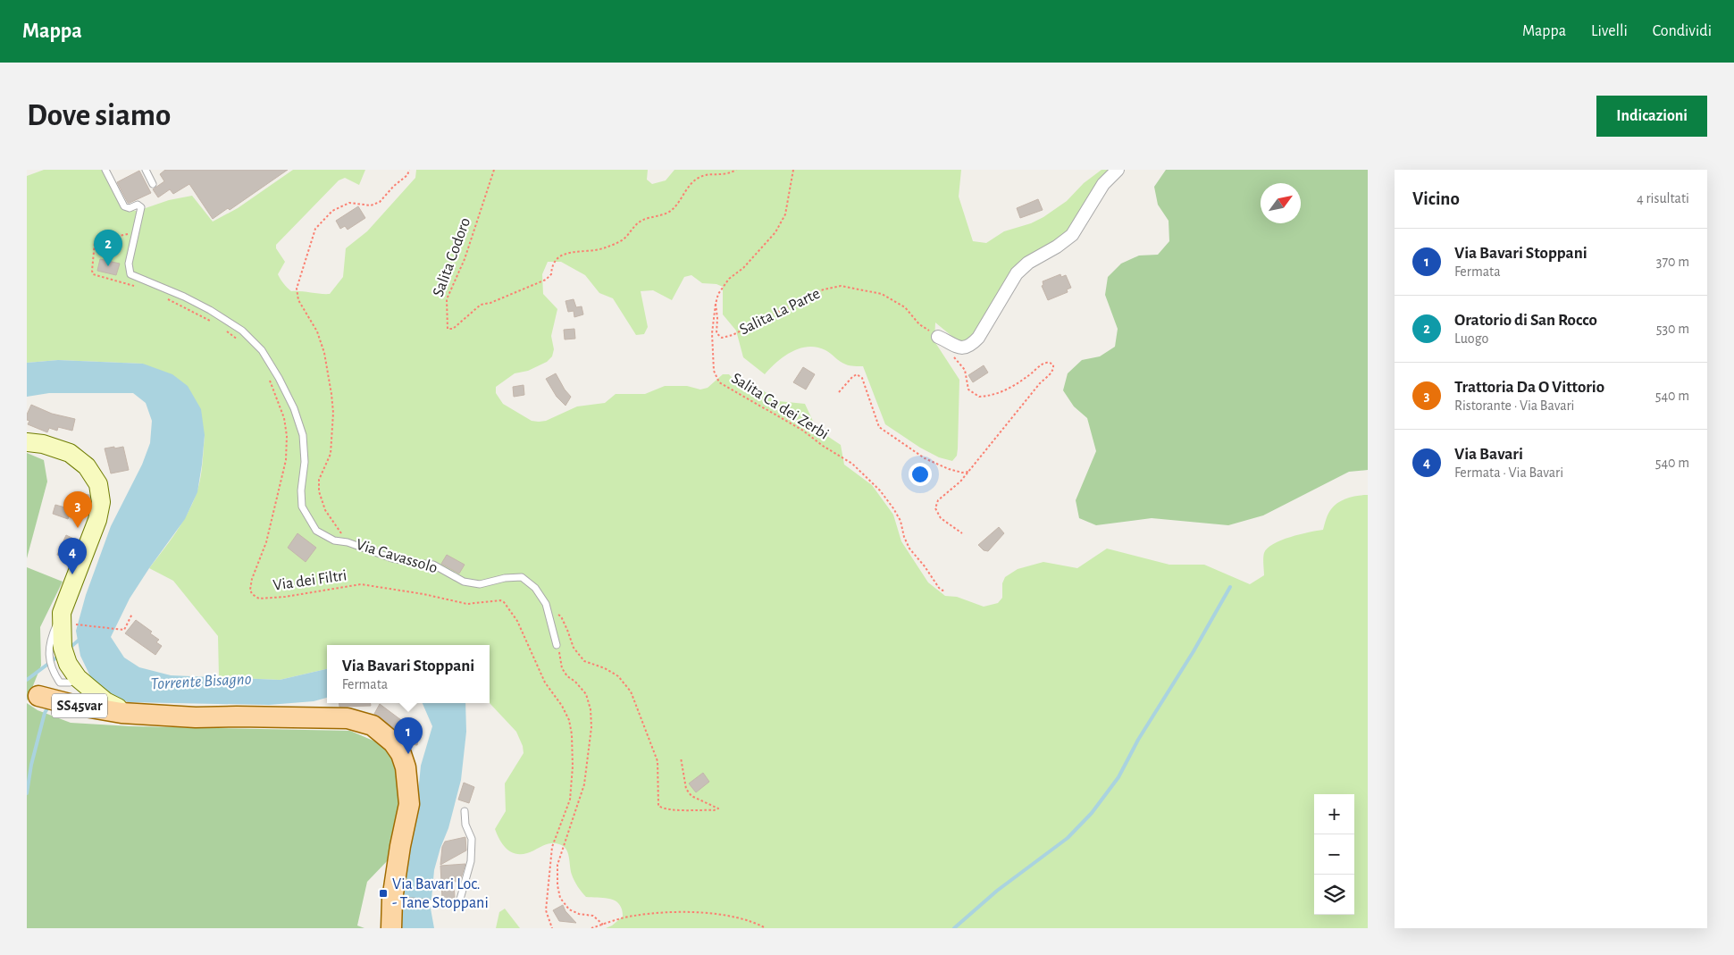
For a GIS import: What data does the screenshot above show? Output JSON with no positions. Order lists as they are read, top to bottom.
{
  "streets": {
    "main road": ["SS45var"],
    "lane": ["Via Cavassolo"],
    "path": [
      "Salita Codoro",
      "Salita La Parte",
      "Salita Ca dei Zerbi",
      "Via dei Filtri"
    ]
  },
  "crossings": [
    ["Salita La Parte", "Salita Ca dei Zerbi"]
  ],
  "water": ["Torrente Bisagno"],
  "places": {
    "transit": ["Via Bavari Loc. - Tane Stoppani"]
  },
  "north": "top right",
  "page": {
    "header": "Mappa",
    "nav": ["Mappa", "Livelli", "Condividi"],
    "buttons": "Indicazioni",
    "title": "Dove siamo",
    "heading": ["Vicino", "4 risultati"],
    "list": [
      {
        "mark": "1",
        "name": "Via Bavari Stoppani",
        "note": "Fermata",
        "value": "370 m"
      },
      {
        "mark": "2",
        "name": "Oratorio di San Rocco",
        "note": "Luogo",
        "value": "530 m"
      },
      {
        "mark": "3",
        "name": "Trattoria Da O Vittorio",
        "note": "Ristorante · Via Bavari",
        "value": "540 m"
      },
      {
        "mark": "4",
        "name": "Via Bavari",
        "note": "Fermata · Via Bavari",
        "value": "540 m"
      }
    ],
    "pins": [
      "2",
      "3",
      "4",
      "1"
    ],
    "popup": ["Via Bavari Stoppani", "Fermata"],
    "map_buttons": ["+", "−"]
  }
}
